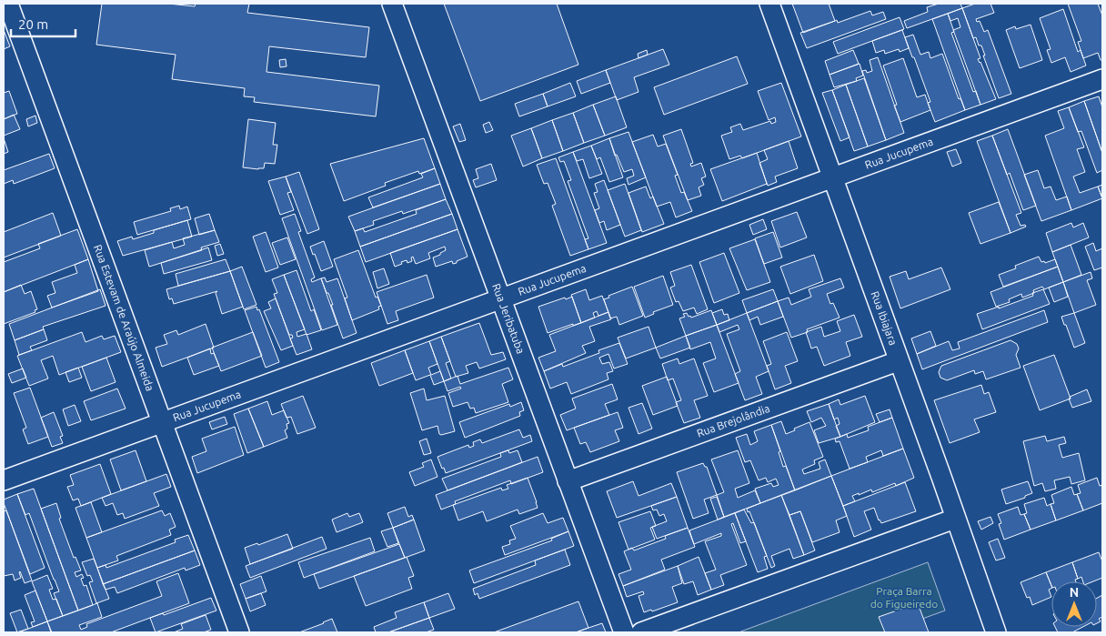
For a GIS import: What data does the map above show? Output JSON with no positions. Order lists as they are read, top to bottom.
{
  "streets": {
    "street": [
      "Rua Jucupema",
      "Rua Estevam de Araújo Almeida",
      "Rua Ibiajara",
      "Rua Jeribatuba",
      "Rua Brejolândia"
    ]
  },
  "crossings": [
    ["Rua Jucupema", "Rua Estevam de Araújo Almeida"],
    ["Rua Jucupema", "Rua Ibiajara"],
    ["Rua Jucupema", "Rua Jeribatuba"],
    ["Rua Ibiajara", "Rua Brejolândia"],
    ["Rua Jeribatuba", "Rua Brejolândia"]
  ],
  "parks": ["Praça Barra do Figueiredo"],
  "scale_bar": "20 m",
  "north": "top"
}
